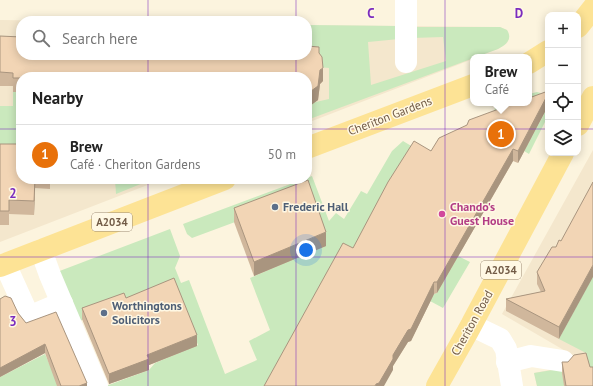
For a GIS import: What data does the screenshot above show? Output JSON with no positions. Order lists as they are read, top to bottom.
{
  "streets": {
    "main road": ["Cheriton Gardens", "A2034", "Cheriton Road"]
  },
  "places": ["Frederic Hall", "Chando's Guest House", "Worthingtons Solicitors"],
  "page": {
    "map_buttons": ["+", "−"],
    "search": "Search here",
    "popup": ["Brew", "Café"],
    "heading": "Nearby",
    "pins": "1",
    "list": [
      {
        "mark": "1",
        "name": "Brew",
        "note": "Café · Cheriton Gardens",
        "value": "50 m"
      }
    ]
  },
  "grid": {
    "columns": ["C", "D"],
    "rows": ["2", "3"]
  }
}
